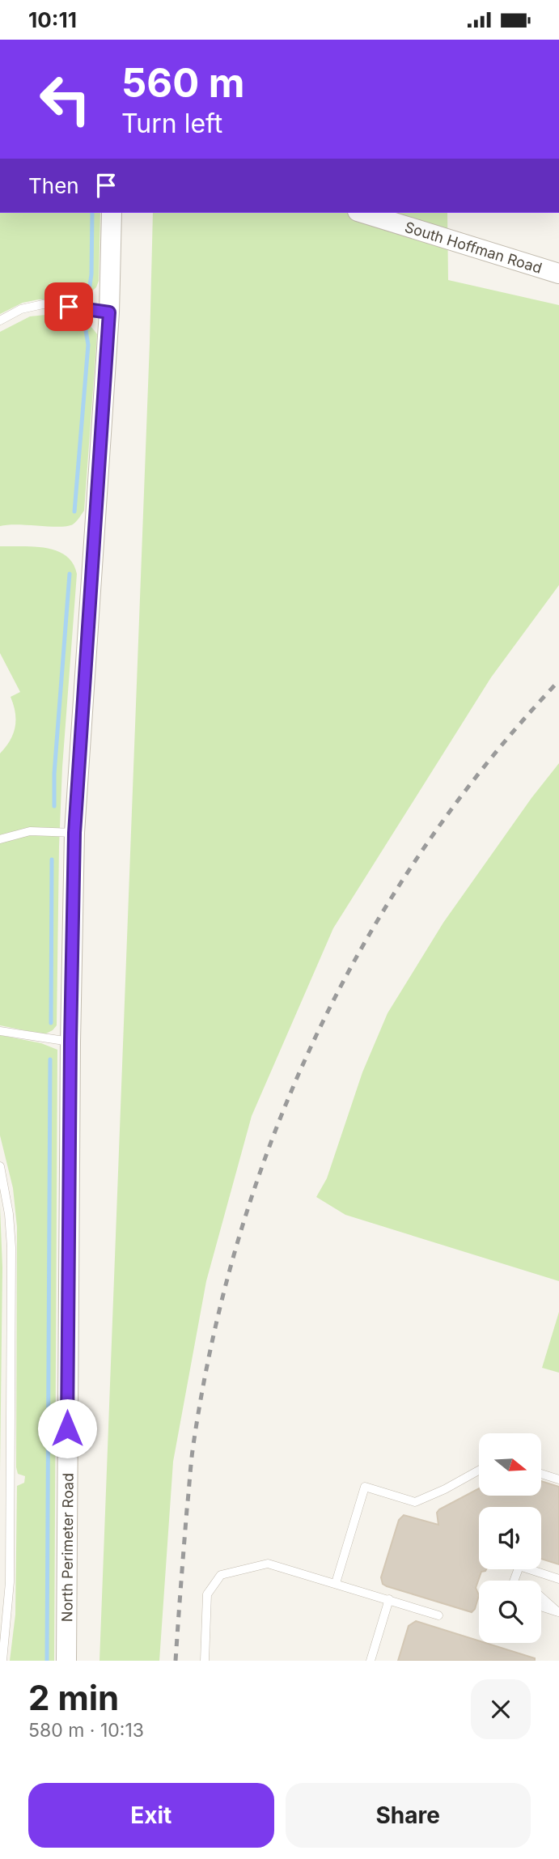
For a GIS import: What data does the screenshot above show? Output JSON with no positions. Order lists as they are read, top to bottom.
{
  "streets": {
    "street": ["South Hoffman Road", "North Perimeter Road"]
  },
  "north": "right",
  "page": {
    "status": "10:11",
    "turn": ["560 m", "Turn left"],
    "then": "Then",
    "heading": ["2 min", "580 m · 10:13"],
    "buttons": ["Exit", "Share"]
  }
}
